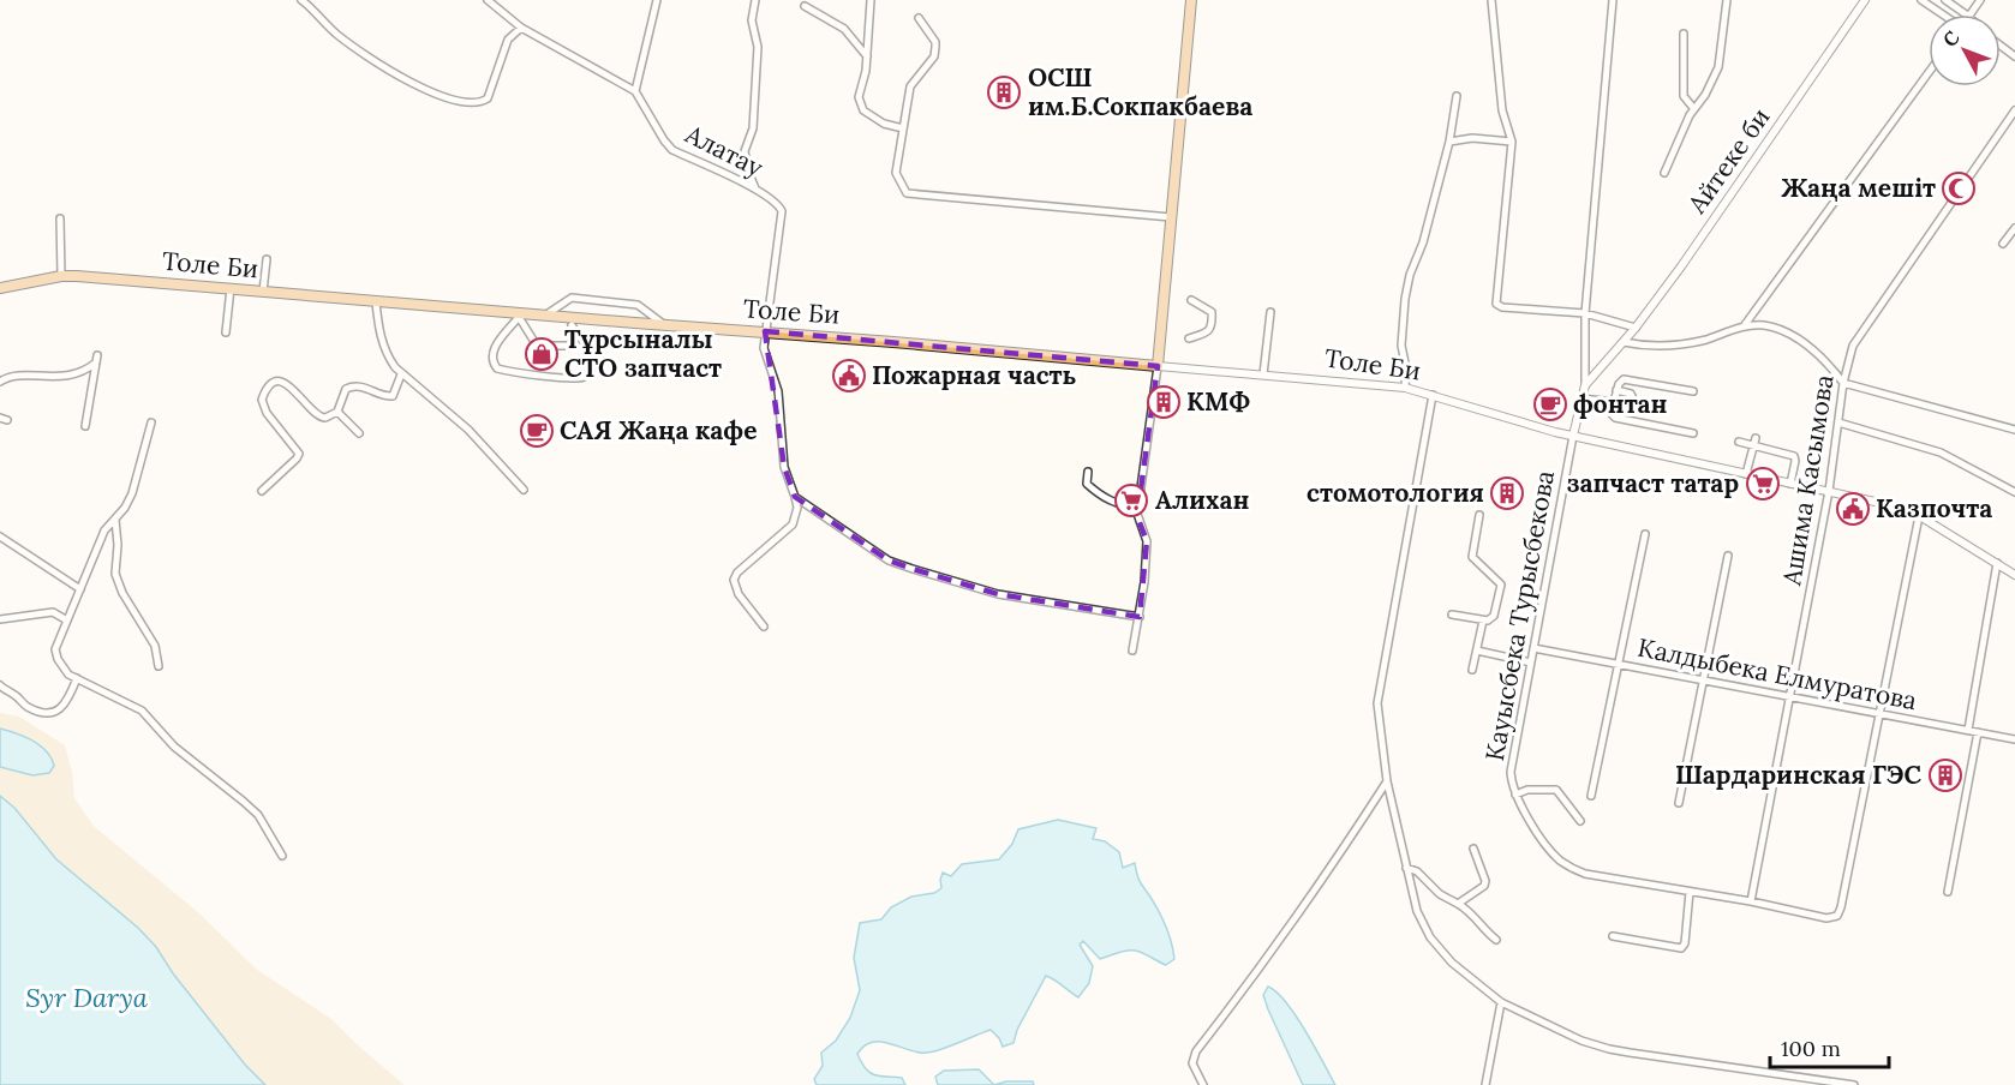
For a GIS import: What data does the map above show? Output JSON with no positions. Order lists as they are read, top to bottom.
{
  "streets": {
    "main road": ["Толе Би"],
    "street": [
      "Алатау",
      "Айтеке би",
      "Ашима Касымова",
      "Кауысбека Турысбекова",
      "Калдыбека Елмуратова"
    ]
  },
  "crossings": [
    ["Алатау", "Толе Би"],
    ["Толе Би", "Ашима Касымова"],
    ["Толе Би", "Кауысбека Турысбекова"],
    ["Ашима Касымова", "Кауысбека Турысбекова"],
    ["Ашима Касымова", "Калдыбека Елмуратова"],
    ["Кауысбека Турысбекова", "Калдыбека Елмуратова"]
  ],
  "water": ["Syr Darya"],
  "places": {
    "building": [
      "ОСШ им.Б.Сокпакбаева",
      "КМФ",
      "стомотология",
      "Шардаринская ГЭС"
    ],
    "mosque": ["Жаңа мешіт"],
    "shop": ["Тұрсыналы СТО запчаст"],
    "public building": ["Пожарная часть", "Казпочта"],
    "cafe": ["фонтан", "САЯ Жаңа кафе"],
    "supermarket": ["запчаст татар", "Алихан"]
  },
  "scale_bar": "100 m",
  "north": "top left"
}
